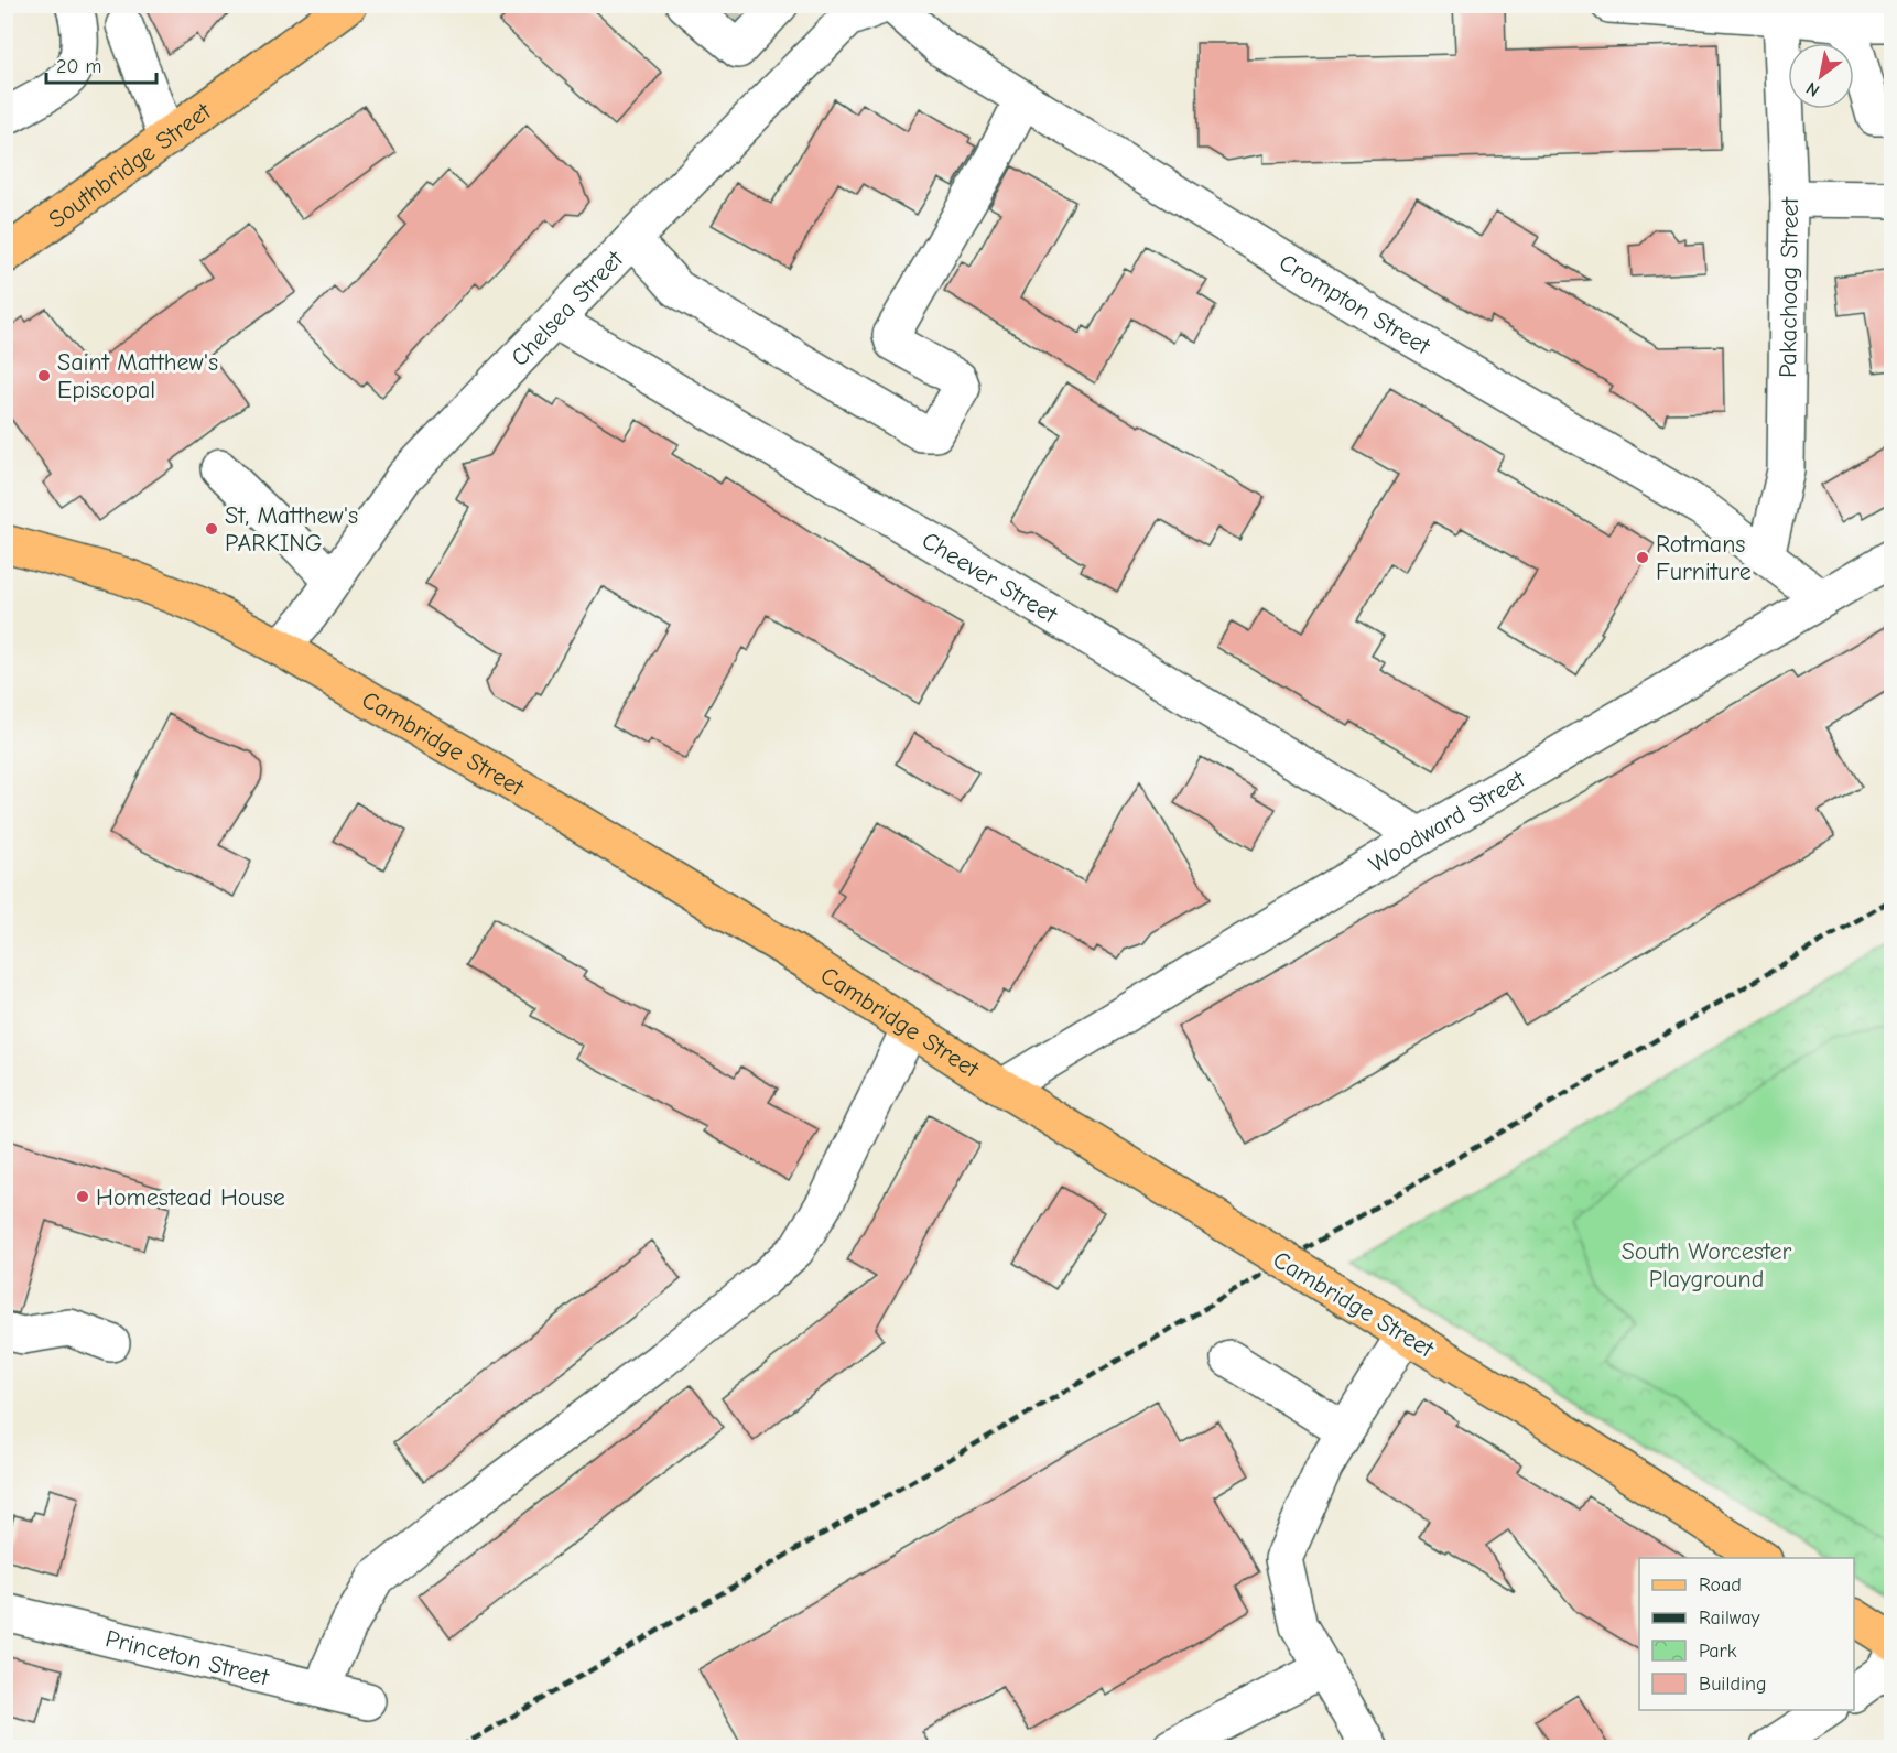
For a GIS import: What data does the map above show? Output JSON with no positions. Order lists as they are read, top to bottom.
{
  "streets": {
    "main road": ["Southbridge Street", "Cambridge Street"],
    "street": [
      "Pakachoag Street",
      "Crompton Street",
      "Chelsea Street",
      "Cheever Street",
      "Woodward Street",
      "Princeton Street"
    ]
  },
  "crossings": [
    ["Pakachoag Street", "Crompton Street"],
    ["Crompton Street", "Woodward Street"],
    ["Chelsea Street", "Cheever Street"],
    ["Chelsea Street", "Cambridge Street"],
    ["Cheever Street", "Woodward Street"],
    ["Cambridge Street", "Woodward Street"]
  ],
  "parks": ["South Worcester Playground"],
  "places": [
    "Saint Matthew's Episcopal",
    "St, Matthew's PARKING",
    "Rotmans Furniture",
    "Homestead House"
  ],
  "legend": [
    "Road",
    "Railway",
    "Park",
    "Building"
  ],
  "scale_bar": "20 m",
  "north": "bottom left"
}
